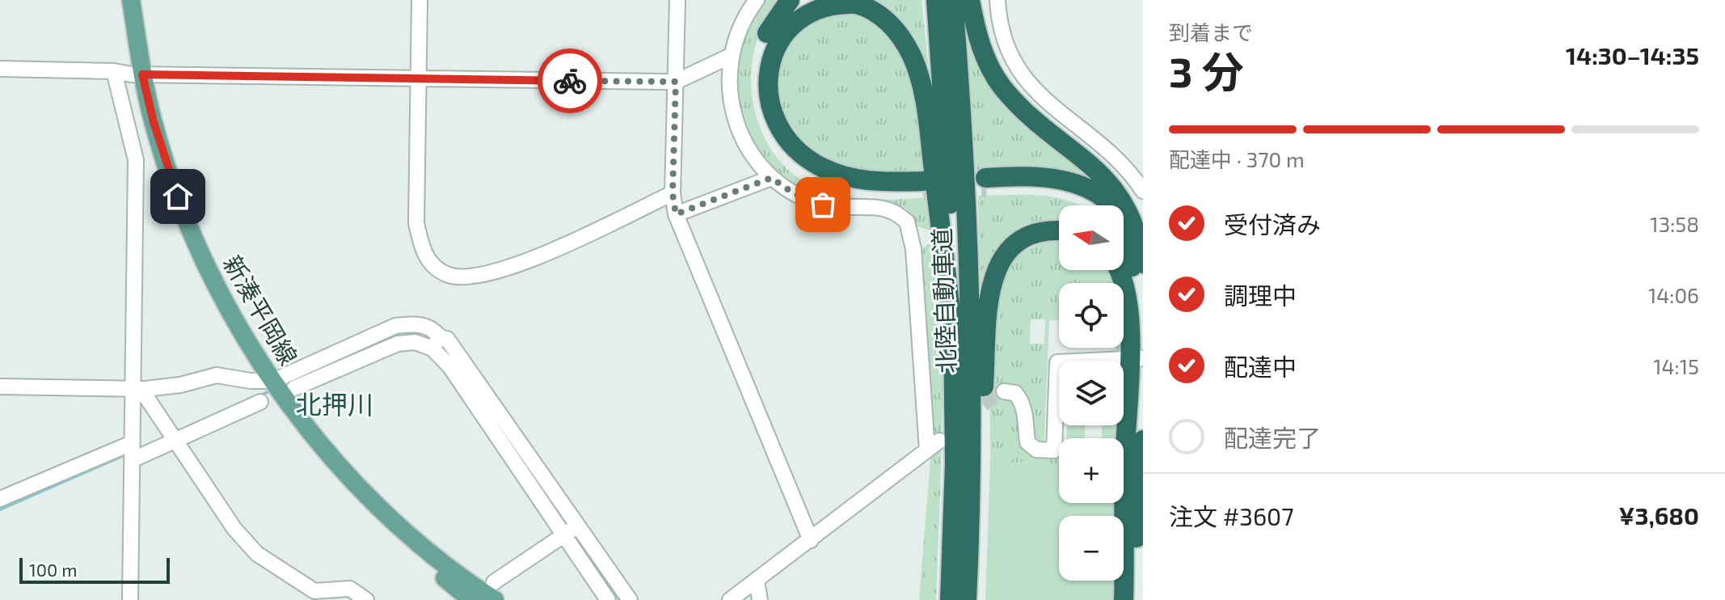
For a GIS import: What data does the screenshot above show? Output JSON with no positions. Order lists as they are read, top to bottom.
{
  "streets": {
    "highway": ["北陸自動車道"],
    "main road": ["新湊平岡線"]
  },
  "districts": ["北押川"],
  "scale_bar": "100 m",
  "north": "left",
  "page": {
    "heading": ["3 分", "到着まで", "14:30–14:35"],
    "panel": ["注文 #3607", "¥3,680"],
    "bar": "配達中 · 370 m",
    "list": [
      ["受付済み", "13:58"],
      ["調理中", "14:06"],
      ["配達中", "14:15"],
      "配達完了"
    ],
    "map_buttons": ["+", "−"],
    "scale": "100 m"
  }
}
